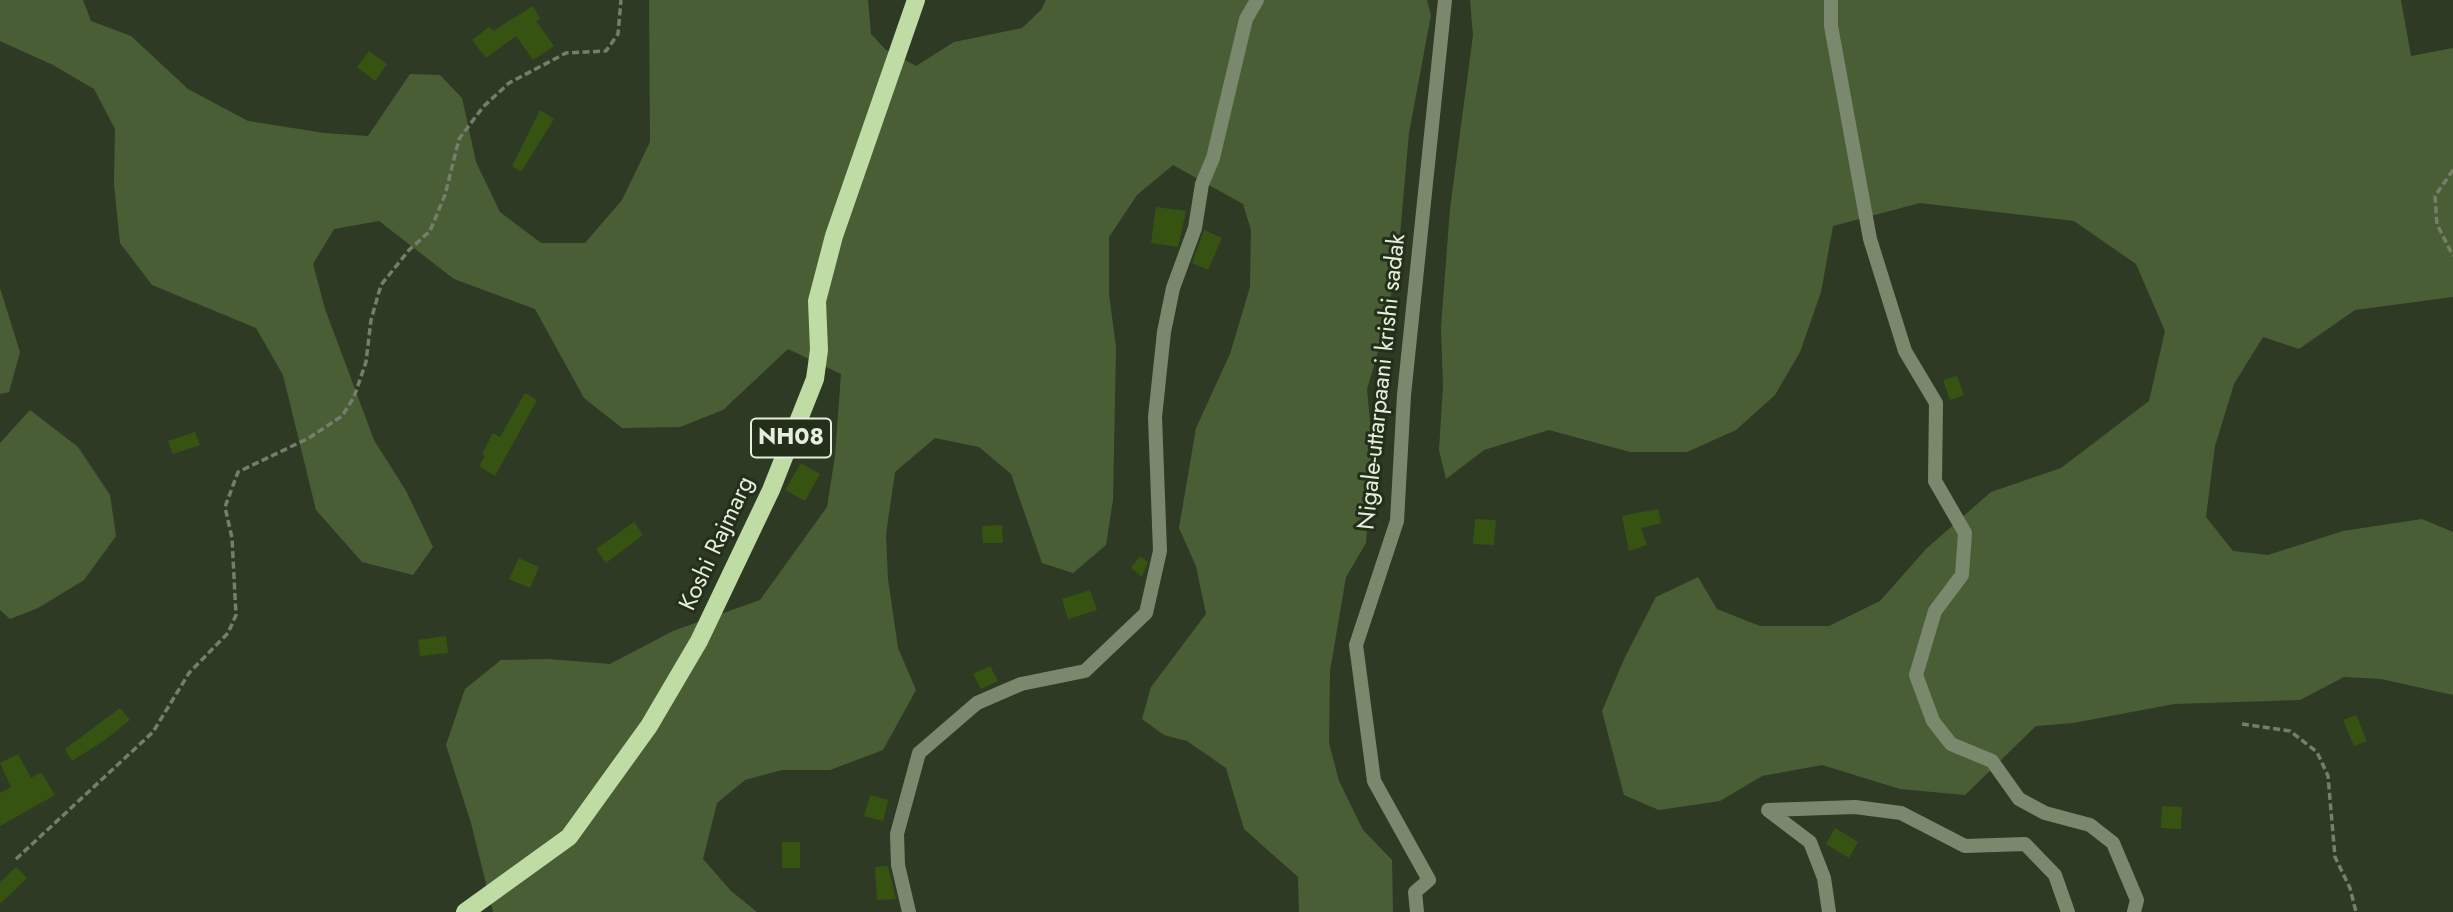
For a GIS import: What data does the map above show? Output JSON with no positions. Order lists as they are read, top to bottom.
{
  "streets": {
    "main road": ["NH08", "Koshi Rajmarg"],
    "street": ["Nigale-uttarpaani krishi sadak"]
  }
}
